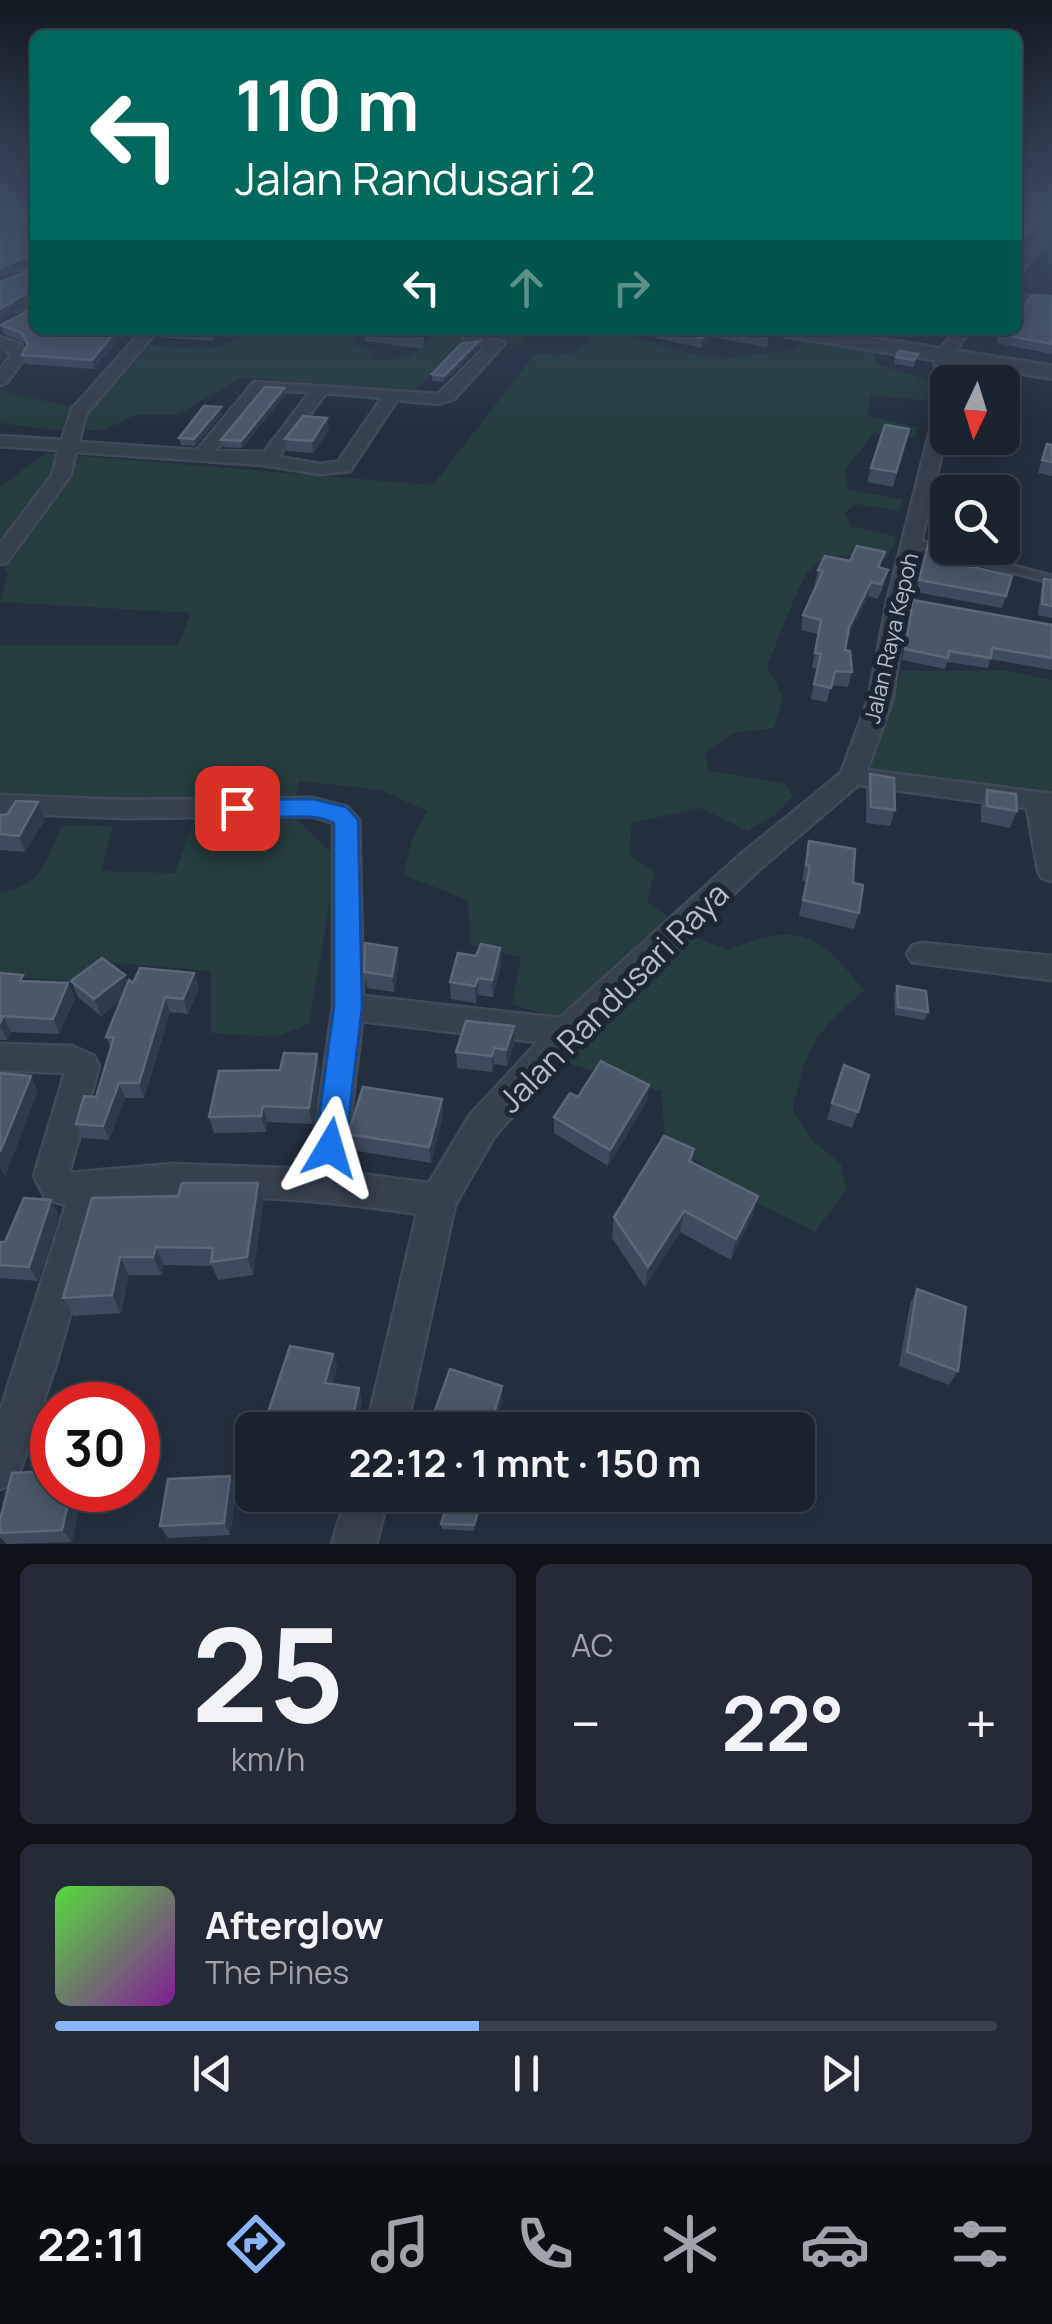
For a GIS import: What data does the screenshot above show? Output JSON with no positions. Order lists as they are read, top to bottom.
{
  "streets": {
    "street": ["Jalan Raya Kepoh", "Jalan Randusari Raya"]
  },
  "crossings": [
    ["Jalan Raya Kepoh", "Jalan Randusari Raya"]
  ],
  "north": "bottom",
  "page": {
    "turn": ["110 m", "Jalan Randusari 2"],
    "limit": "30",
    "trip": "22:12 · 1 mnt · 150 m",
    "tile": [
      ["25", "km/h"],
      "AC"
    ],
    "heat": ["−", "22°", "+"],
    "song": ["Afterglow", "The Pines"],
    "tabs": "22:11"
  }
}
